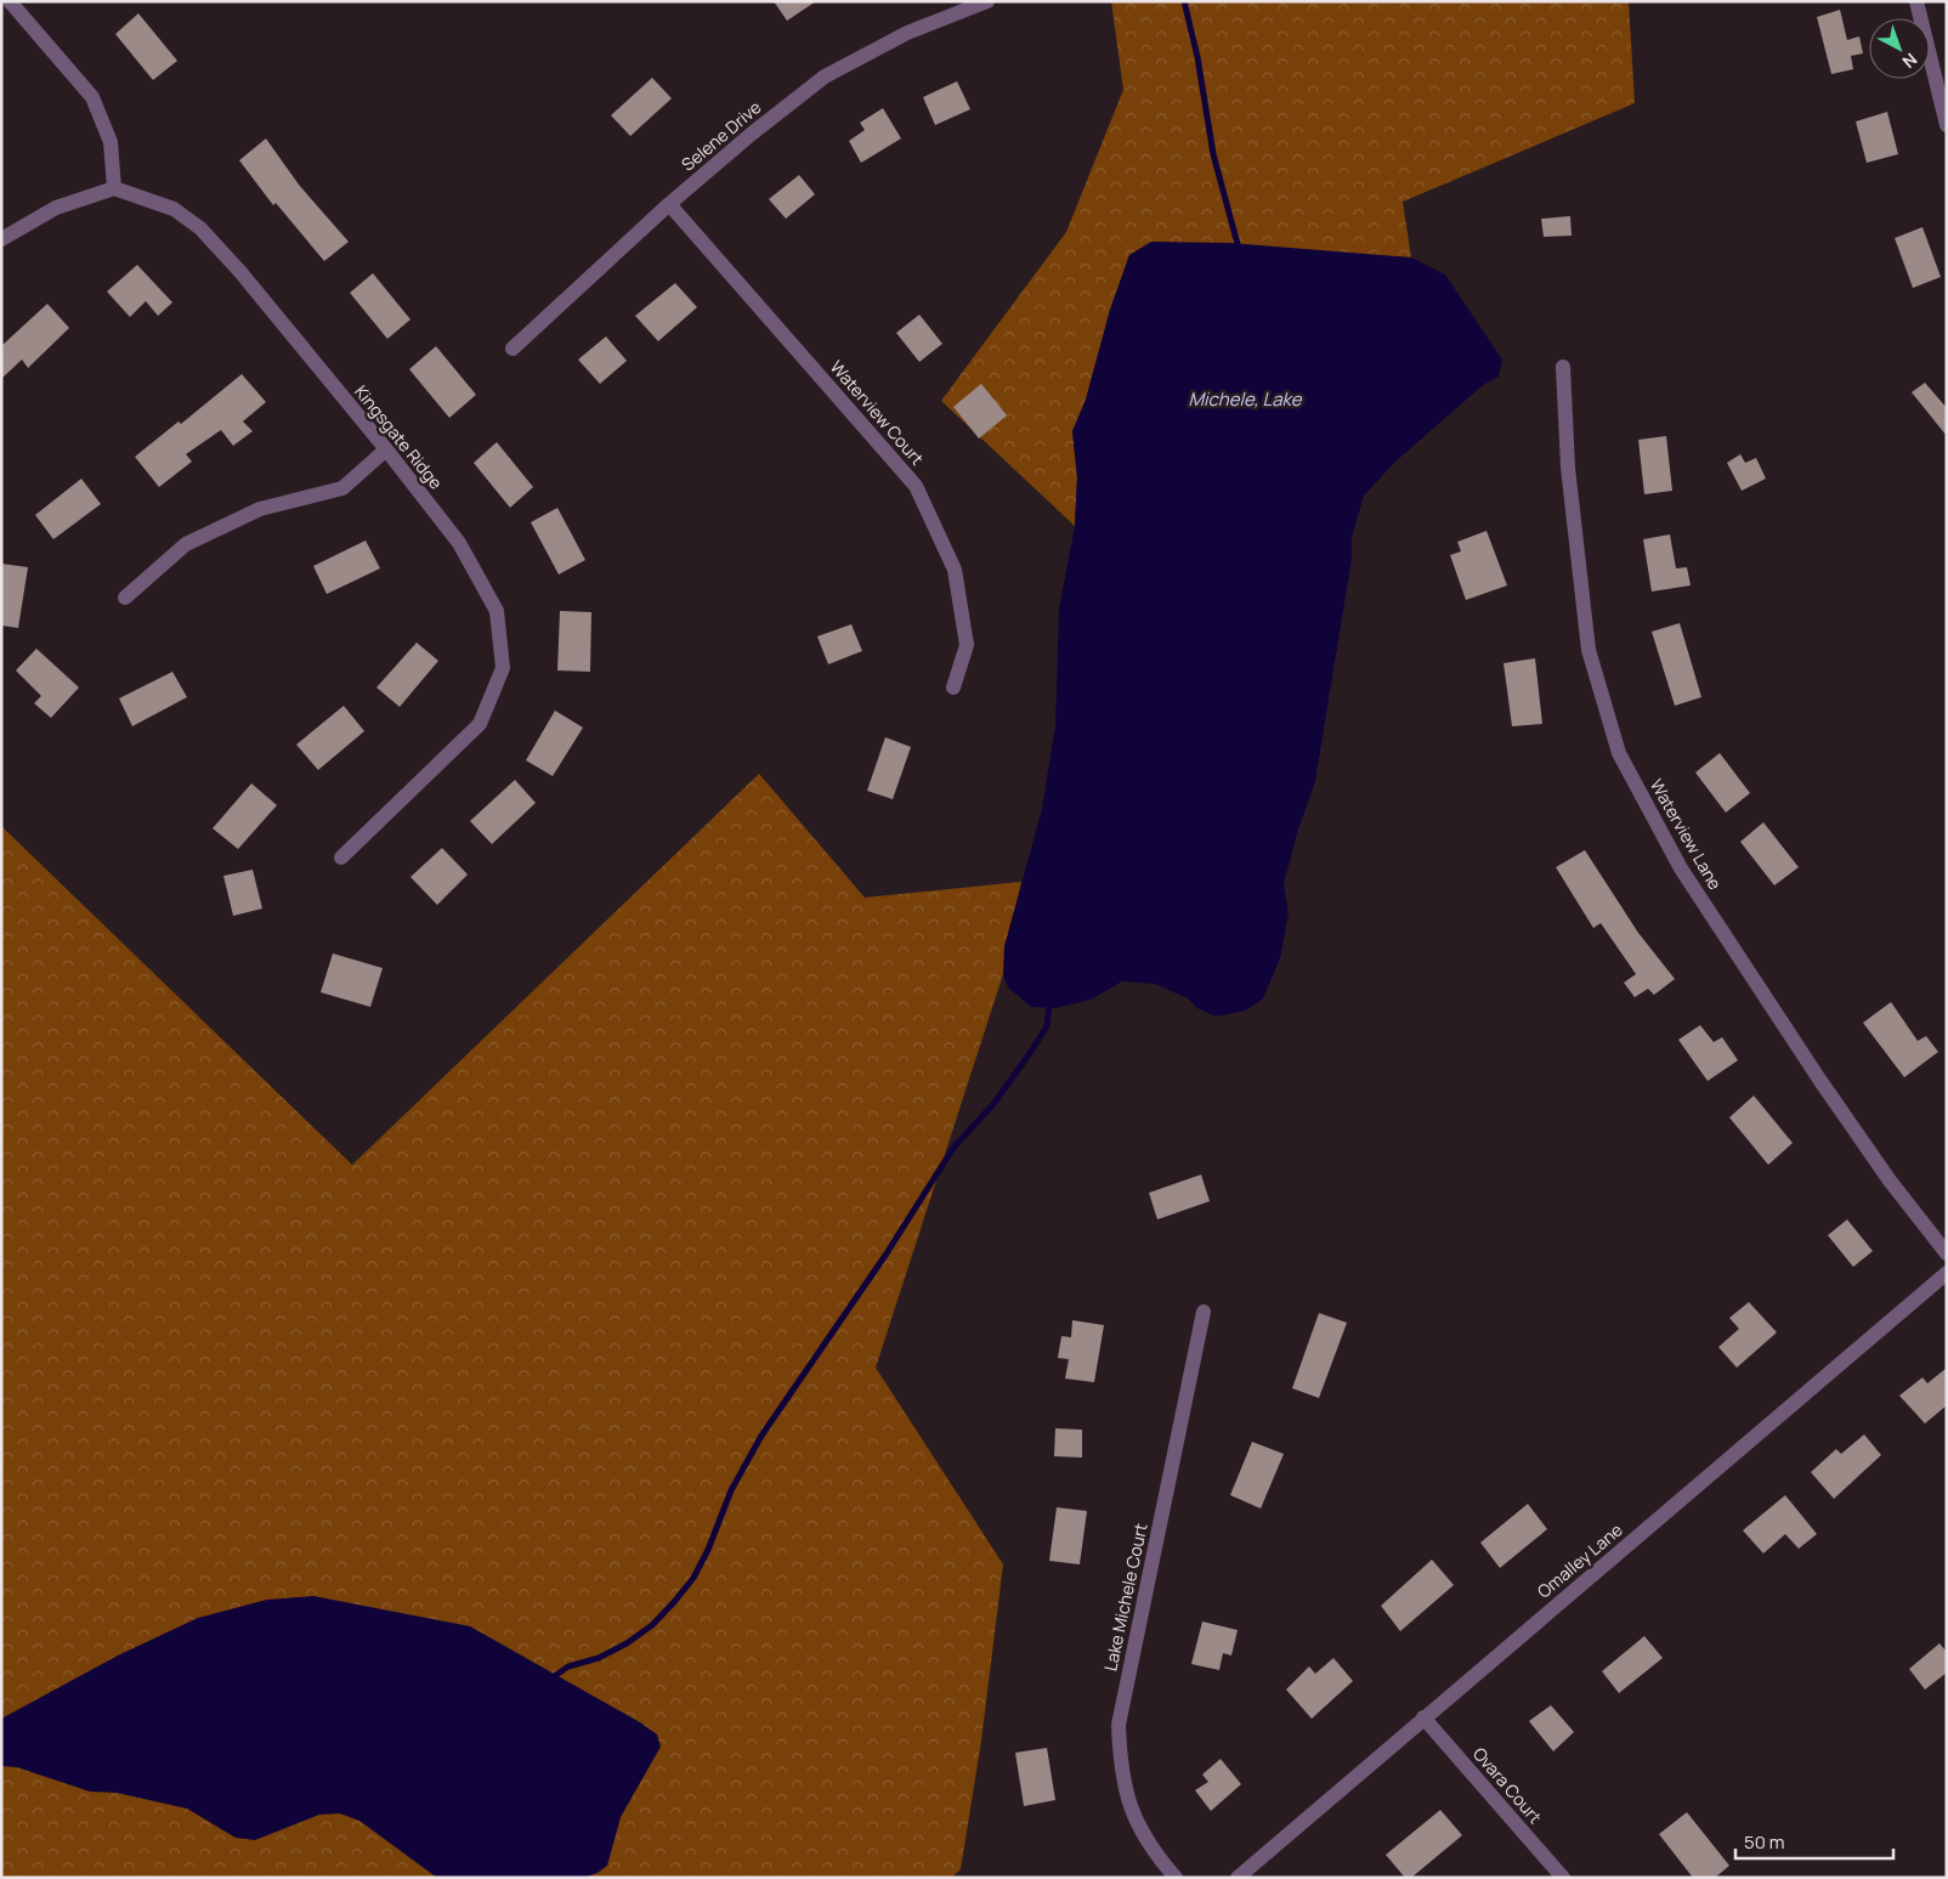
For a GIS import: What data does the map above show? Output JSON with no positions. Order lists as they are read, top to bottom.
{
  "streets": {
    "street": [
      "Selene Drive",
      "Waterview Court",
      "Kingsgate Ridge",
      "Waterview Lane",
      "Omalley Lane",
      "Lake Michele Court",
      "Ovara Court"
    ]
  },
  "crossings": [
    ["Selene Drive", "Waterview Court"],
    ["Omalley Lane", "Ovara Court"]
  ],
  "water": ["Michele, Lake"],
  "scale_bar": "50 m",
  "north": "bottom right"
}
